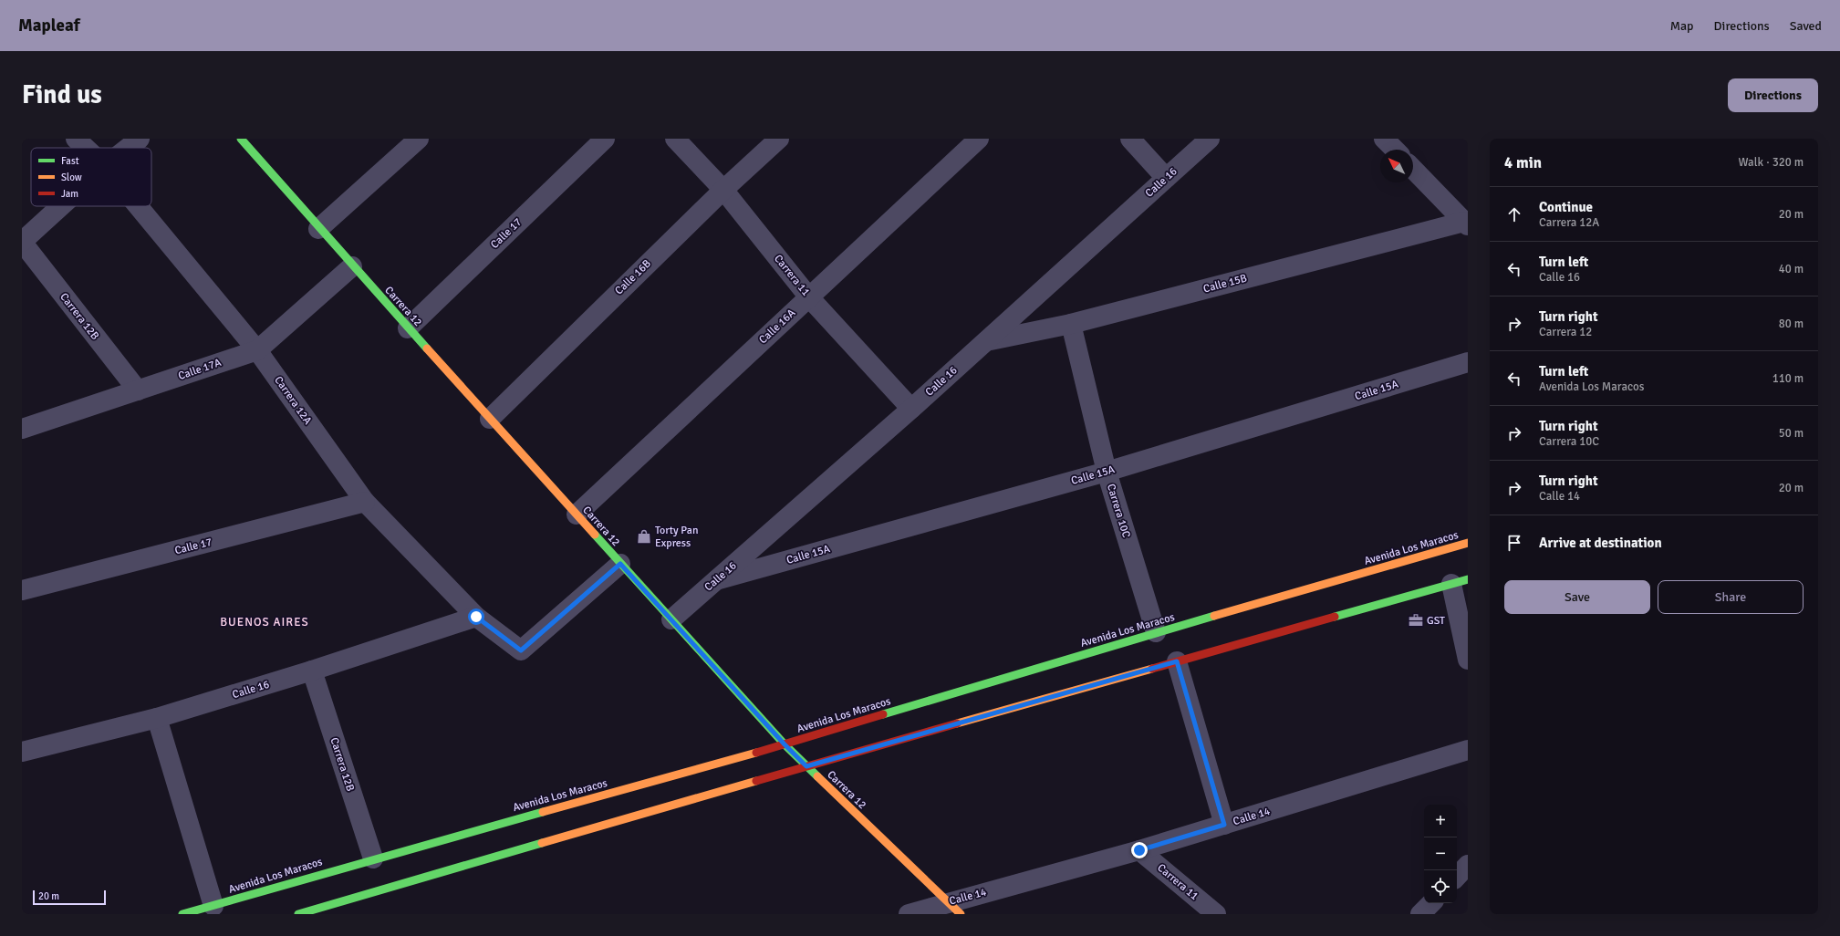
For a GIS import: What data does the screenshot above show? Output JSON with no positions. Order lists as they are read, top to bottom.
{
  "streets": {
    "street": [
      "Calle 16",
      "Calle 17",
      "Carrera 11",
      "Calle 16B",
      "Calle 15B",
      "Carrera 12",
      "Carrera 12B",
      "Calle 16A",
      "Calle 17A",
      "Calle 15A",
      "Carrera 12A",
      "Carrera 10C",
      "Avenida Los Maracos",
      "Calle 14"
    ]
  },
  "crossings": [
    ["Calle 16", "Carrera 11"],
    ["Calle 16", "Calle 15B"],
    ["Calle 16", "Carrera 12"],
    ["Calle 16", "Carrera 12B"],
    ["Calle 16", "Calle 15A"],
    ["Calle 16", "Carrera 12A"],
    ["Calle 17", "Carrera 12"],
    ["Calle 17", "Carrera 12A"],
    ["Carrera 11", "Calle 16B"],
    ["Carrera 11", "Calle 16A"],
    ["Carrera 11", "Calle 14"],
    ["Calle 16B", "Carrera 12"],
    ["Calle 15B", "Carrera 10C"],
    ["Carrera 12", "Calle 16A"],
    ["Carrera 12", "Calle 17A"],
    ["Carrera 12", "Carrera 12A"],
    ["Carrera 12", "Avenida Los Maracos"],
    ["Carrera 12", "Calle 14"],
    ["Carrera 12B", "Calle 17A"],
    ["Carrera 12B", "Avenida Los Maracos"],
    ["Calle 17A", "Carrera 12A"],
    ["Calle 15A", "Carrera 10C"],
    ["Carrera 10C", "Avenida Los Maracos"]
  ],
  "districts": ["BUENOS AIRES"],
  "places": {
    "shop": ["Torty Pan Express"],
    "office": ["GST"]
  },
  "legend": ["Fast", "Slow", "Jam"],
  "scale_bar": "20 m",
  "north": "top left",
  "page": {
    "header": "Mapleaf",
    "nav": ["Map", "Directions", "Saved"],
    "buttons": [
      "Directions",
      ["Save", "Share"]
    ],
    "title": "Find us",
    "heading": ["4 min", "Walk · 320 m"],
    "list": [
      ["Continue", "Carrera 12A", "20 m"],
      ["Turn left", "Calle 16", "40 m"],
      ["Turn right", "Carrera 12", "80 m"],
      ["Turn left", "Avenida Los Maracos", "110 m"],
      ["Turn right", "Carrera 10C", "50 m"],
      ["Turn right", "Calle 14", "20 m"],
      "Arrive at destination"
    ],
    "map_buttons": ["+", "−"],
    "scale": "20 m"
  }
}
